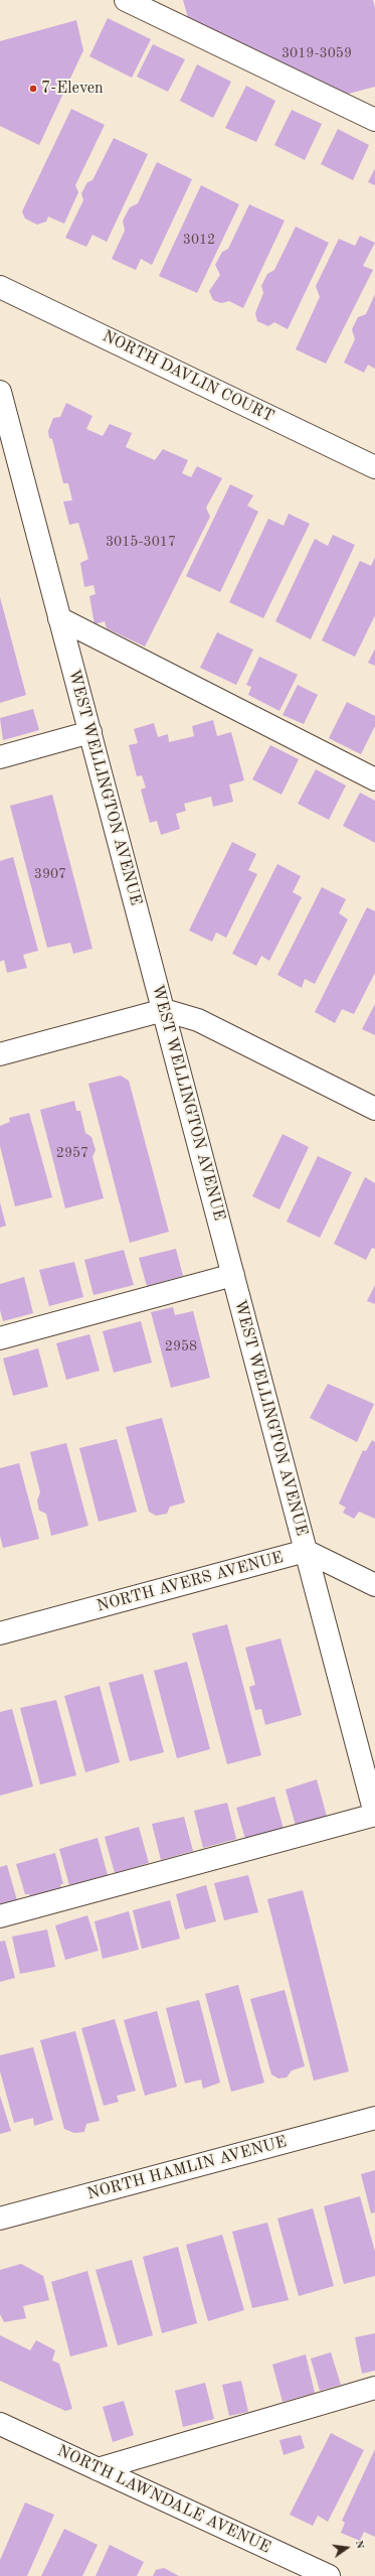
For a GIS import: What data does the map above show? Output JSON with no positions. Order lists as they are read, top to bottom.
{
  "streets": {
    "street": [
      "NORTH DAVLIN COURT",
      "WEST WELLINGTON AVENUE",
      "NORTH AVERS AVENUE",
      "NORTH HAMLIN AVENUE",
      "NORTH LAWNDALE AVENUE"
    ]
  },
  "crossings": [
    ["WEST WELLINGTON AVENUE", "NORTH AVERS AVENUE"]
  ],
  "places": ["7-Eleven"],
  "house_numbers": [
    "3019-3059",
    "3012",
    "3015-3017",
    "3907",
    "2957",
    "2958"
  ],
  "north": "right"
}
